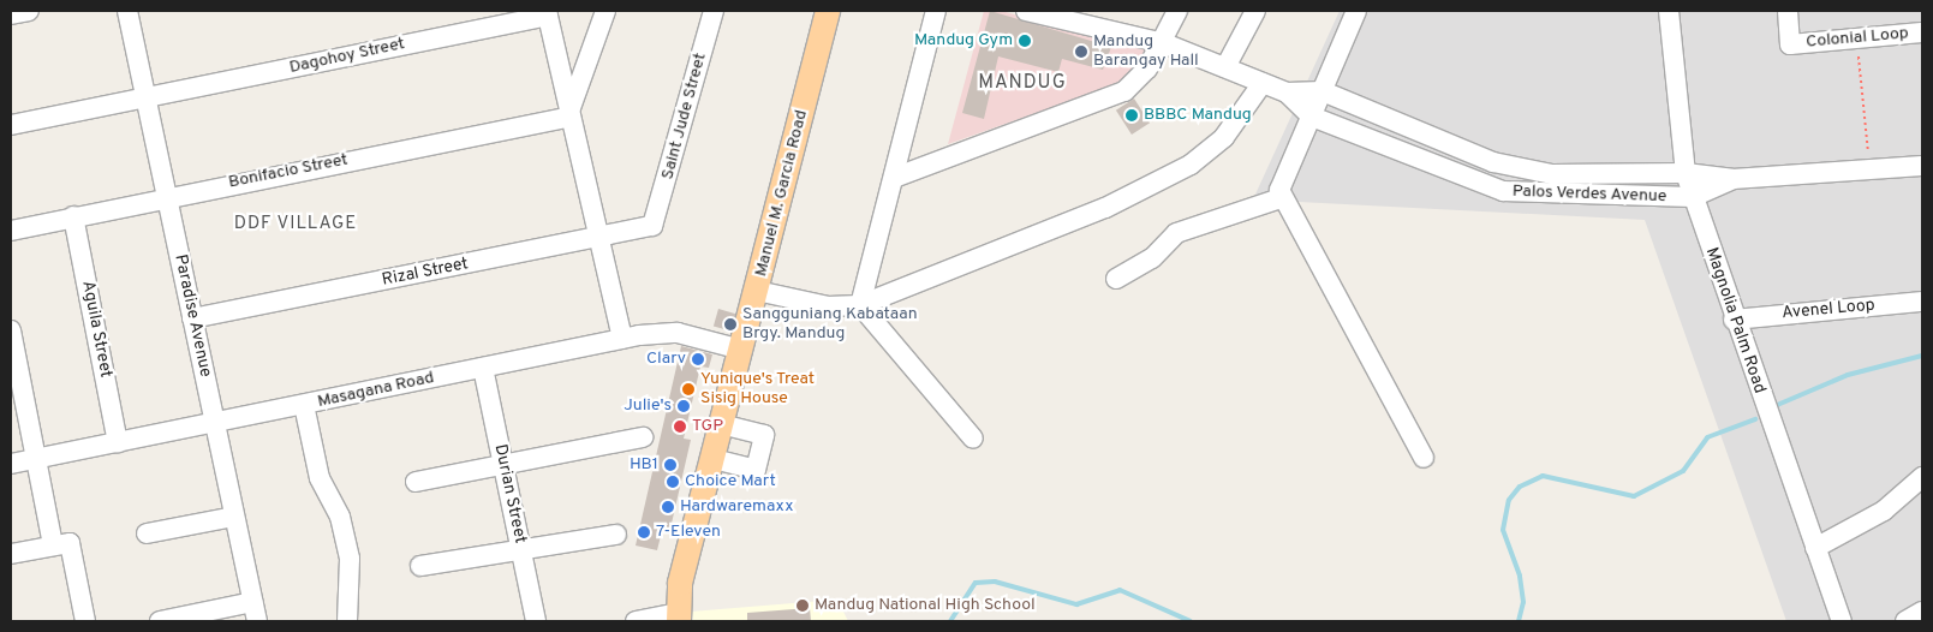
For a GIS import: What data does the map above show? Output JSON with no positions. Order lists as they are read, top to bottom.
{
  "streets": {
    "main road": ["Manuel M. Garcia Road"],
    "street": [
      "Colonial Loop",
      "Dagohoy Street",
      "Saint Jude Street",
      "Bonifacio Street",
      "Palos Verdes Avenue",
      "Rizal Street",
      "Avenel Loop",
      "Paradise Avenue",
      "Magnolia Palm Road",
      "Aguila Street",
      "Masagana Road",
      "Durian Street"
    ]
  },
  "crossings": [
    ["Dagohoy Street", "Paradise Avenue"],
    ["Saint Jude Street", "Rizal Street"],
    ["Bonifacio Street", "Paradise Avenue"],
    ["Bonifacio Street", "Aguila Street"],
    ["Manuel M. Garcia Road", "Masagana Road"],
    ["Palos Verdes Avenue", "Magnolia Palm Road"],
    ["Rizal Street", "Paradise Avenue"],
    ["Avenel Loop", "Magnolia Palm Road"],
    ["Paradise Avenue", "Masagana Road"],
    ["Aguila Street", "Masagana Road"],
    ["Masagana Road", "Durian Street"]
  ],
  "districts": ["MANDUG", "DDF VILLAGE"],
  "places": [
    "Mandug Gym",
    "Mandug Barangay Hall",
    "BBBC Mandug",
    "Sangguniang Kabataan Brgy. Mandug",
    "Clarv",
    "Yunique's Treat Sisig House",
    "Julie's",
    "TGP",
    "HB1",
    "Choice Mart",
    "Hardwaremaxx",
    "7-Eleven",
    "Mandug National High School"
  ]
}
